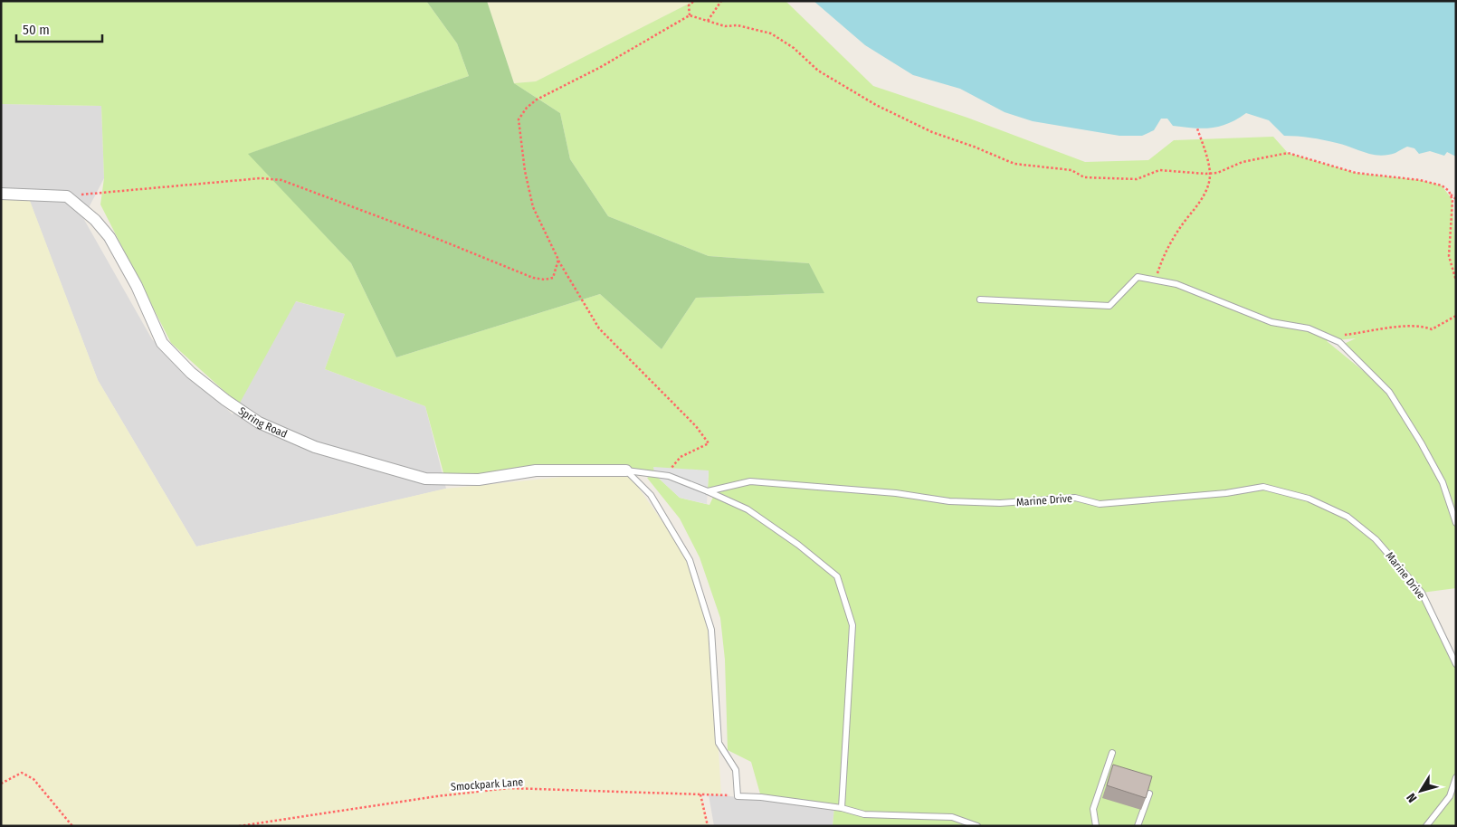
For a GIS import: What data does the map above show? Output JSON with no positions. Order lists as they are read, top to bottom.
{
  "streets": {
    "street": ["Spring Road"],
    "lane": ["Marine Drive"],
    "path": ["Smockpark Lane"]
  },
  "scale_bar": "50 m",
  "north": "bottom left"
}
